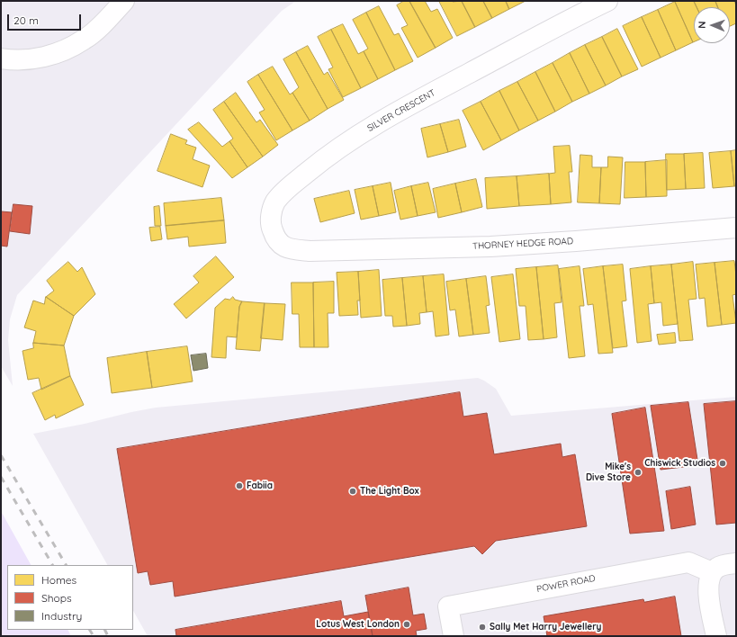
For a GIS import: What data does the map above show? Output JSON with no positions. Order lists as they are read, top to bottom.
{
  "streets": {
    "street": ["SILVER CRESCENT", "THORNEY HEDGE ROAD", "POWER ROAD"]
  },
  "crossings": [
    ["SILVER CRESCENT", "THORNEY HEDGE ROAD"]
  ],
  "places": [
    "Chiswick Studios",
    "Mike's Dive Store",
    "Fabiia",
    "The Light Box",
    "Lotus West London",
    "Sally Met Harry Jewellery"
  ],
  "legend": ["Homes", "Shops", "Industry"],
  "scale_bar": "20 m",
  "north": "left"
}
